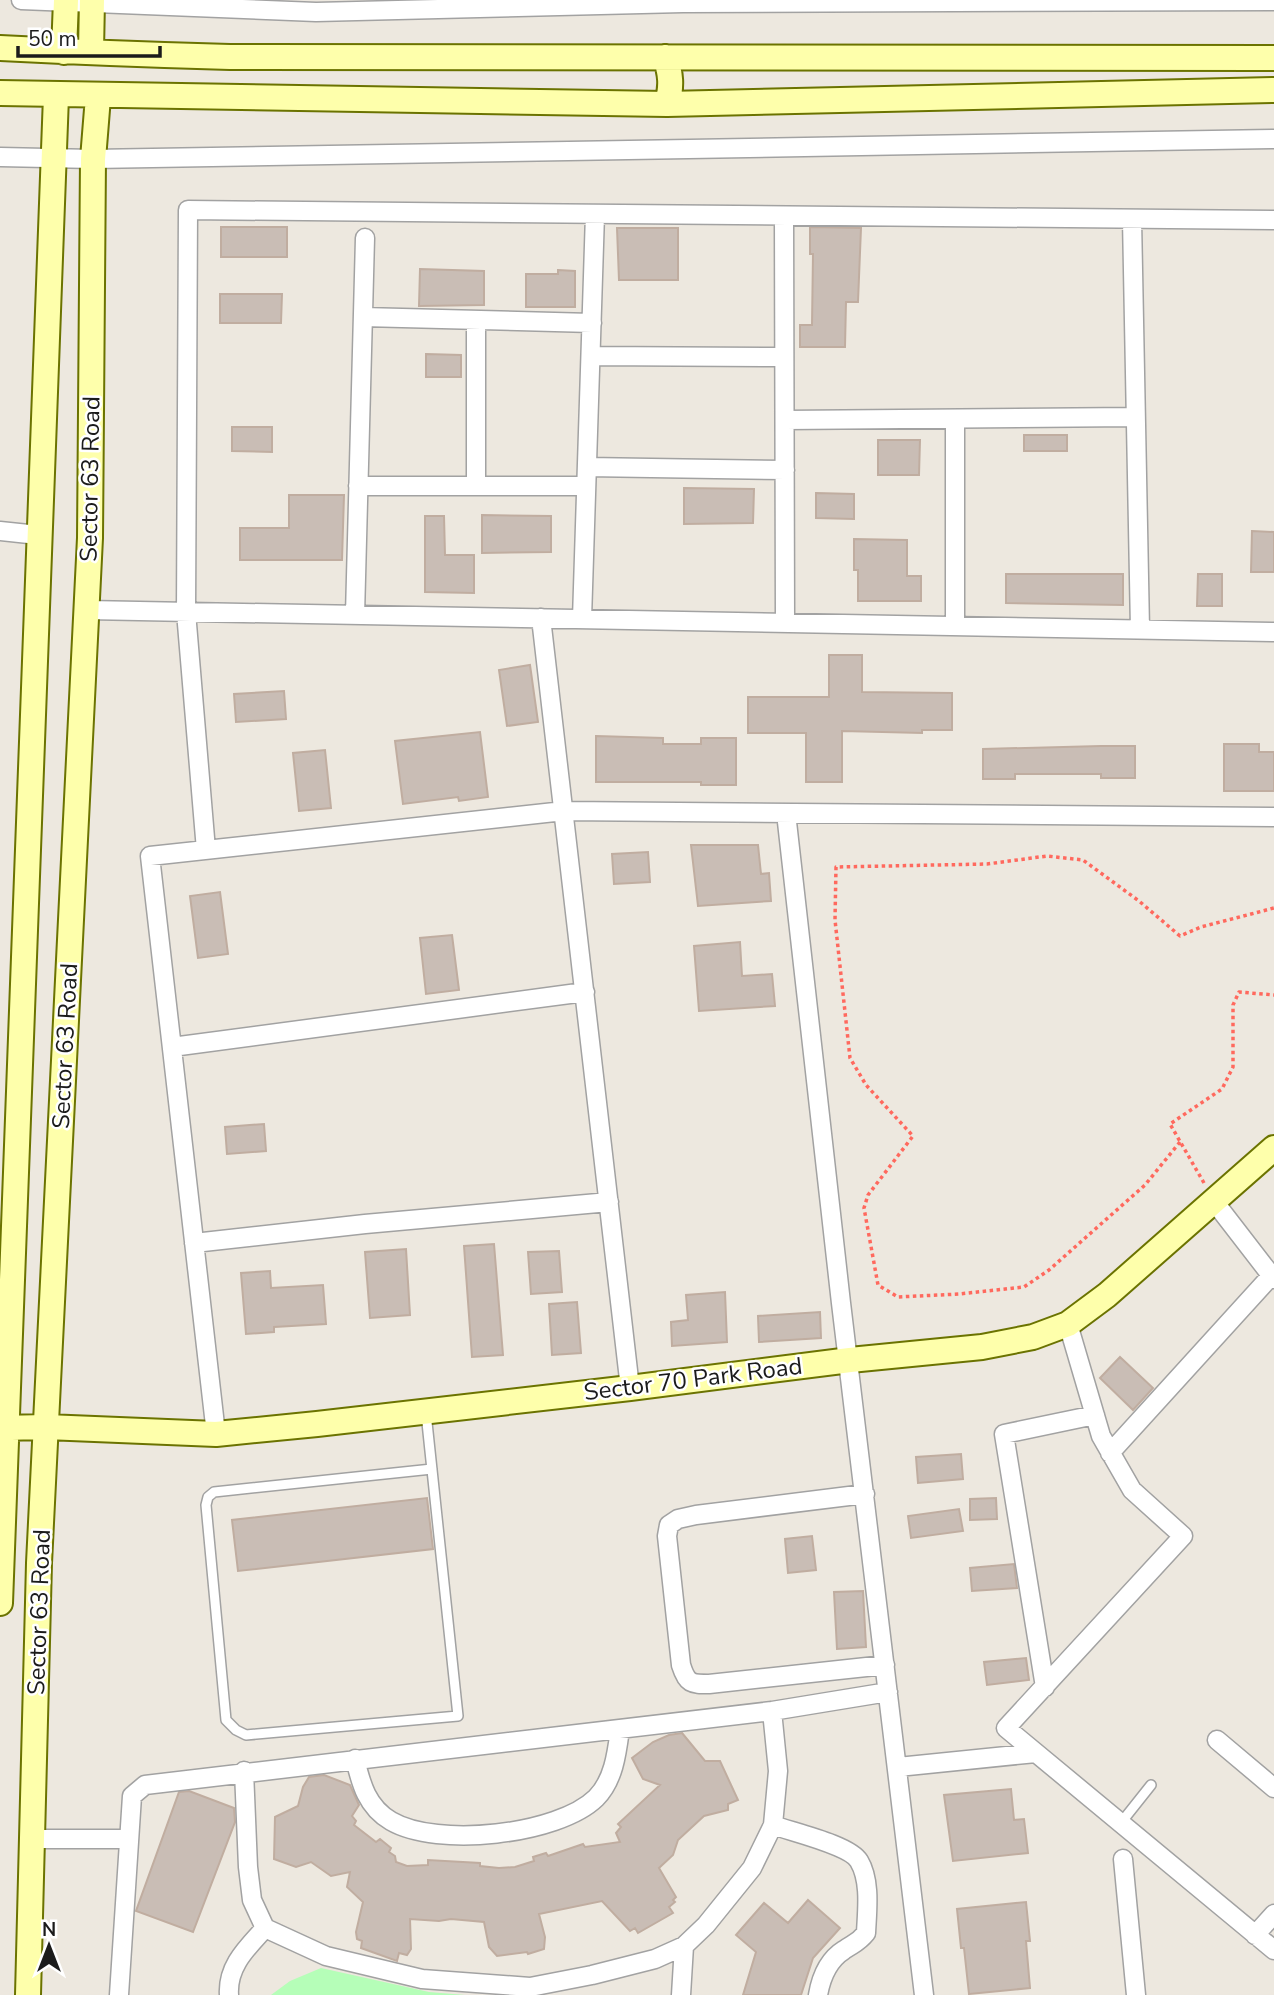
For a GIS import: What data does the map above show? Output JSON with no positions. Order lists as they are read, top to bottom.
{
  "streets": {
    "street": ["Sector 63 Road", "Sector 70 Park Road"]
  },
  "crossings": [
    ["Sector 63 Road", "Sector 70 Park Road"]
  ],
  "scale_bar": "50 m",
  "north": "top"
}
